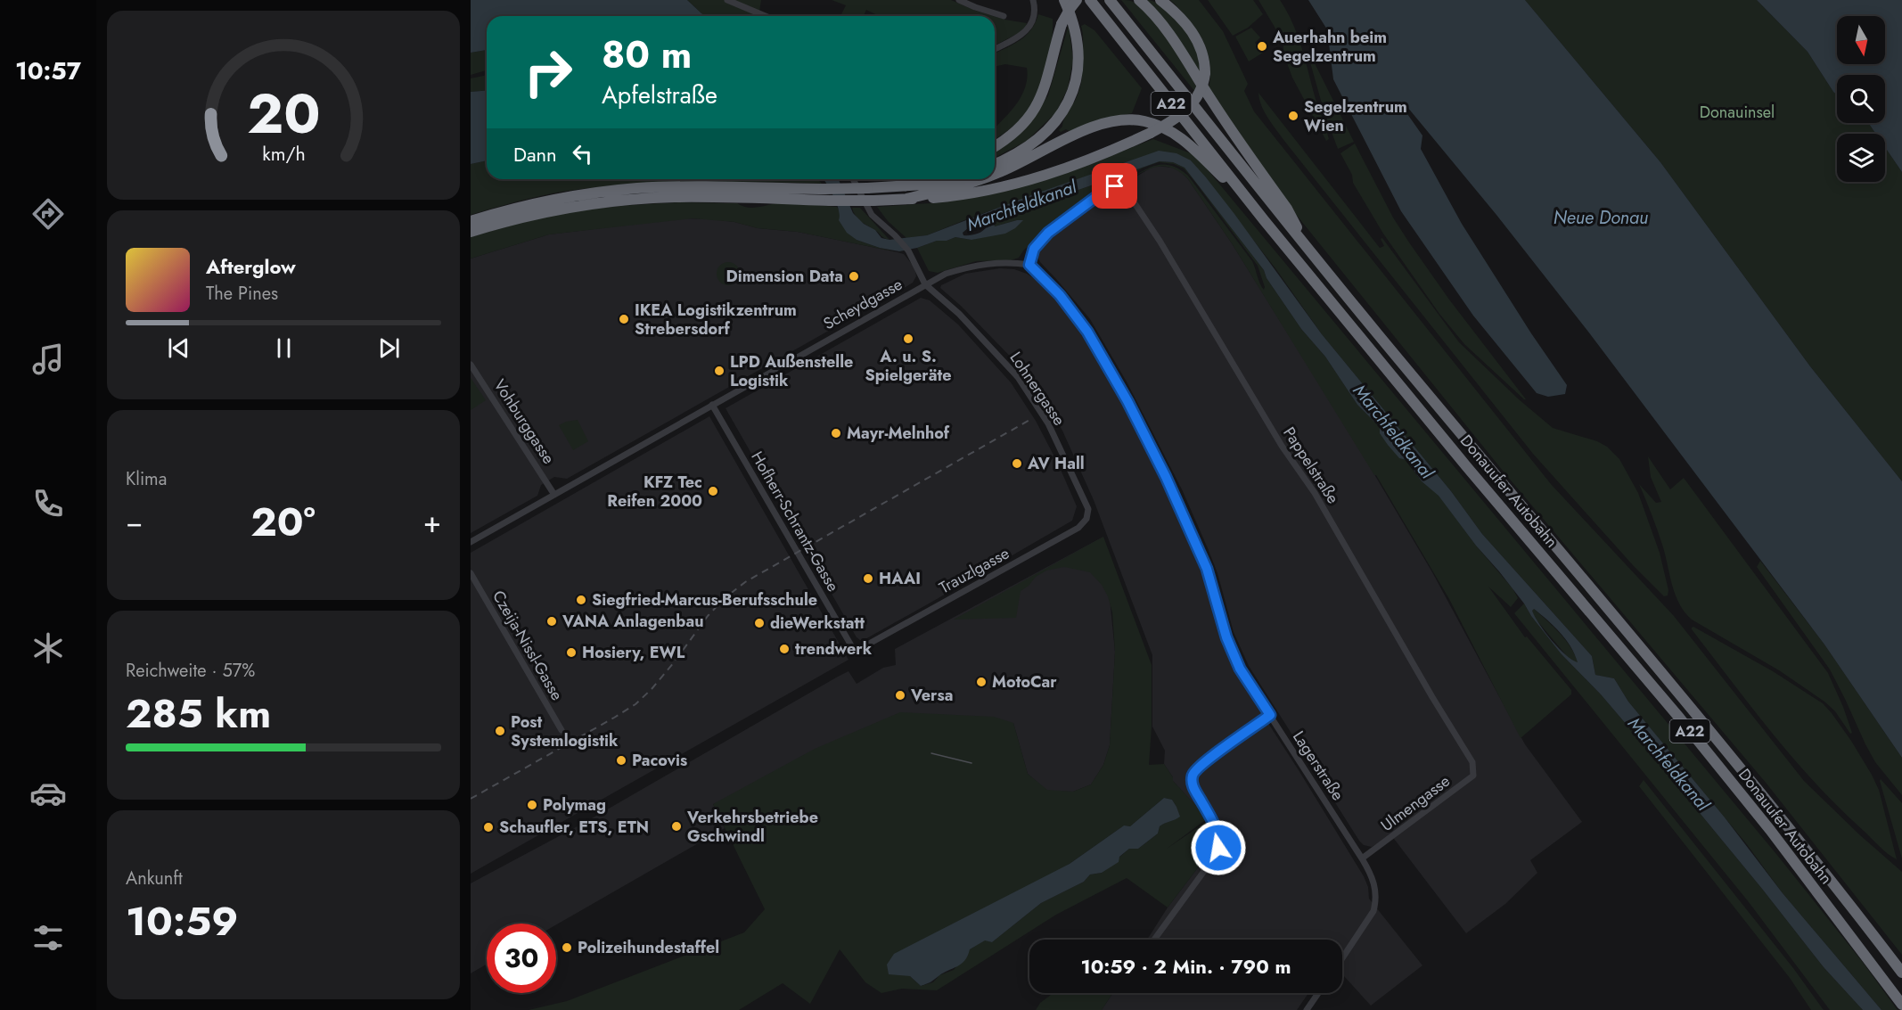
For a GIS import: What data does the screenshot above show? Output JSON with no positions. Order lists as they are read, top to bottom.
{
  "streets": {
    "highway": ["A22", "Donauufer Autobahn"],
    "street": [
      "Scheydgasse",
      "Lohnergasse",
      "Vohburggasse",
      "Pappelstraße",
      "Hofherr-Schrantz-Gasse",
      "Trauzlgasse",
      "Czeija-Nissl-Gasse",
      "Lagerstraße",
      "Ulmengasse"
    ]
  },
  "crossings": [
    ["Scheydgasse", "Lohnergasse"],
    ["Scheydgasse", "Vohburggasse"],
    ["Scheydgasse", "Pappelstraße"],
    ["Scheydgasse", "Hofherr-Schrantz-Gasse"],
    ["Scheydgasse", "Lagerstraße"],
    ["Lohnergasse", "Trauzlgasse"],
    ["Pappelstraße", "Lagerstraße"],
    ["Pappelstraße", "Ulmengasse"],
    ["Hofherr-Schrantz-Gasse", "Trauzlgasse"],
    ["Lagerstraße", "Ulmengasse"]
  ],
  "water": ["Marchfeldkanal", "Neue Donau"],
  "parks": ["Donauinsel"],
  "places": [
    "Auerhahn beim Segelzentrum",
    "Segelzentrum Wien",
    "Dimension Data",
    "IKEA Logistikzentrum Strebersdorf",
    "A. u. S. Spielgeräte",
    "LPD Außenstelle Logistik",
    "Mayr-Melnhof",
    "AV Hall",
    "KFZ Tec Reifen 2000",
    "HAAI",
    "Siegfried-Marcus-Berufsschule",
    "VANA Anlagenbau",
    "dieWerkstatt",
    "trendwerk",
    "Hosiery, EWL",
    "MotoCar",
    "Versa",
    "Post Systemlogistik",
    "Pacovis",
    "Polymag",
    "Verkehrsbetriebe Gschwindl",
    "Schaufler, ETS, ETN",
    "Polizeihundestaffel"
  ],
  "north": "bottom",
  "page": {
    "tabs": "10:57",
    "turn": ["80 m", "Apfelstraße"],
    "then": "Dann",
    "song": ["Afterglow", "The Pines"],
    "tile": [
      "Klima",
      ["Reichweite · 57%", "285 km"],
      ["Ankunft", "10:59"]
    ],
    "heat": ["−", "20°", "+"],
    "limit": "30",
    "trip": "10:59 · 2 Min. · 790 m",
    "gauge": ["20", "km/h"]
  }
}
